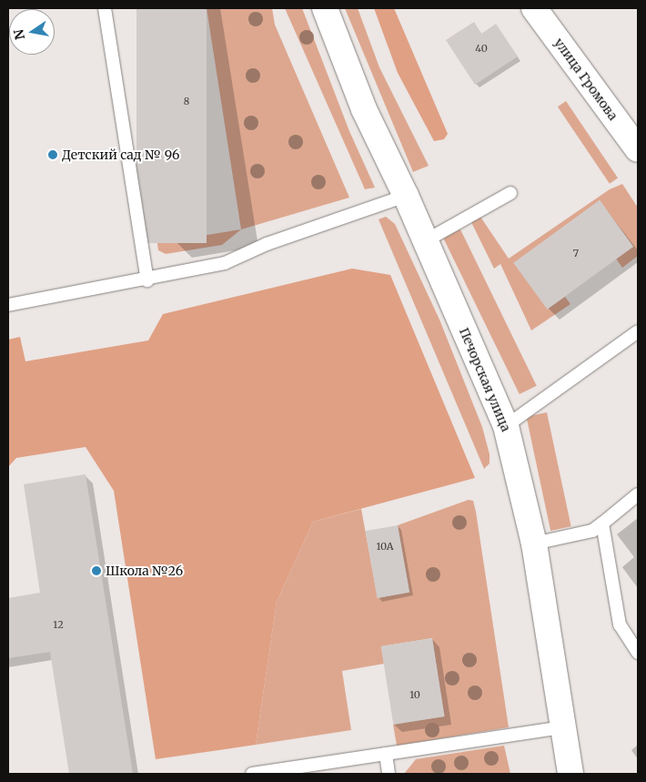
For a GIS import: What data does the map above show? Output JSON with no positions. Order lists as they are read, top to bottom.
{
  "streets": {
    "street": ["улица Громова", "Печорская улица"]
  },
  "places": ["Детский сад № 96", "Школа №26"],
  "house_numbers": [
    "40",
    "8",
    "7",
    "10А",
    "12",
    "10"
  ],
  "north": "left"
}
